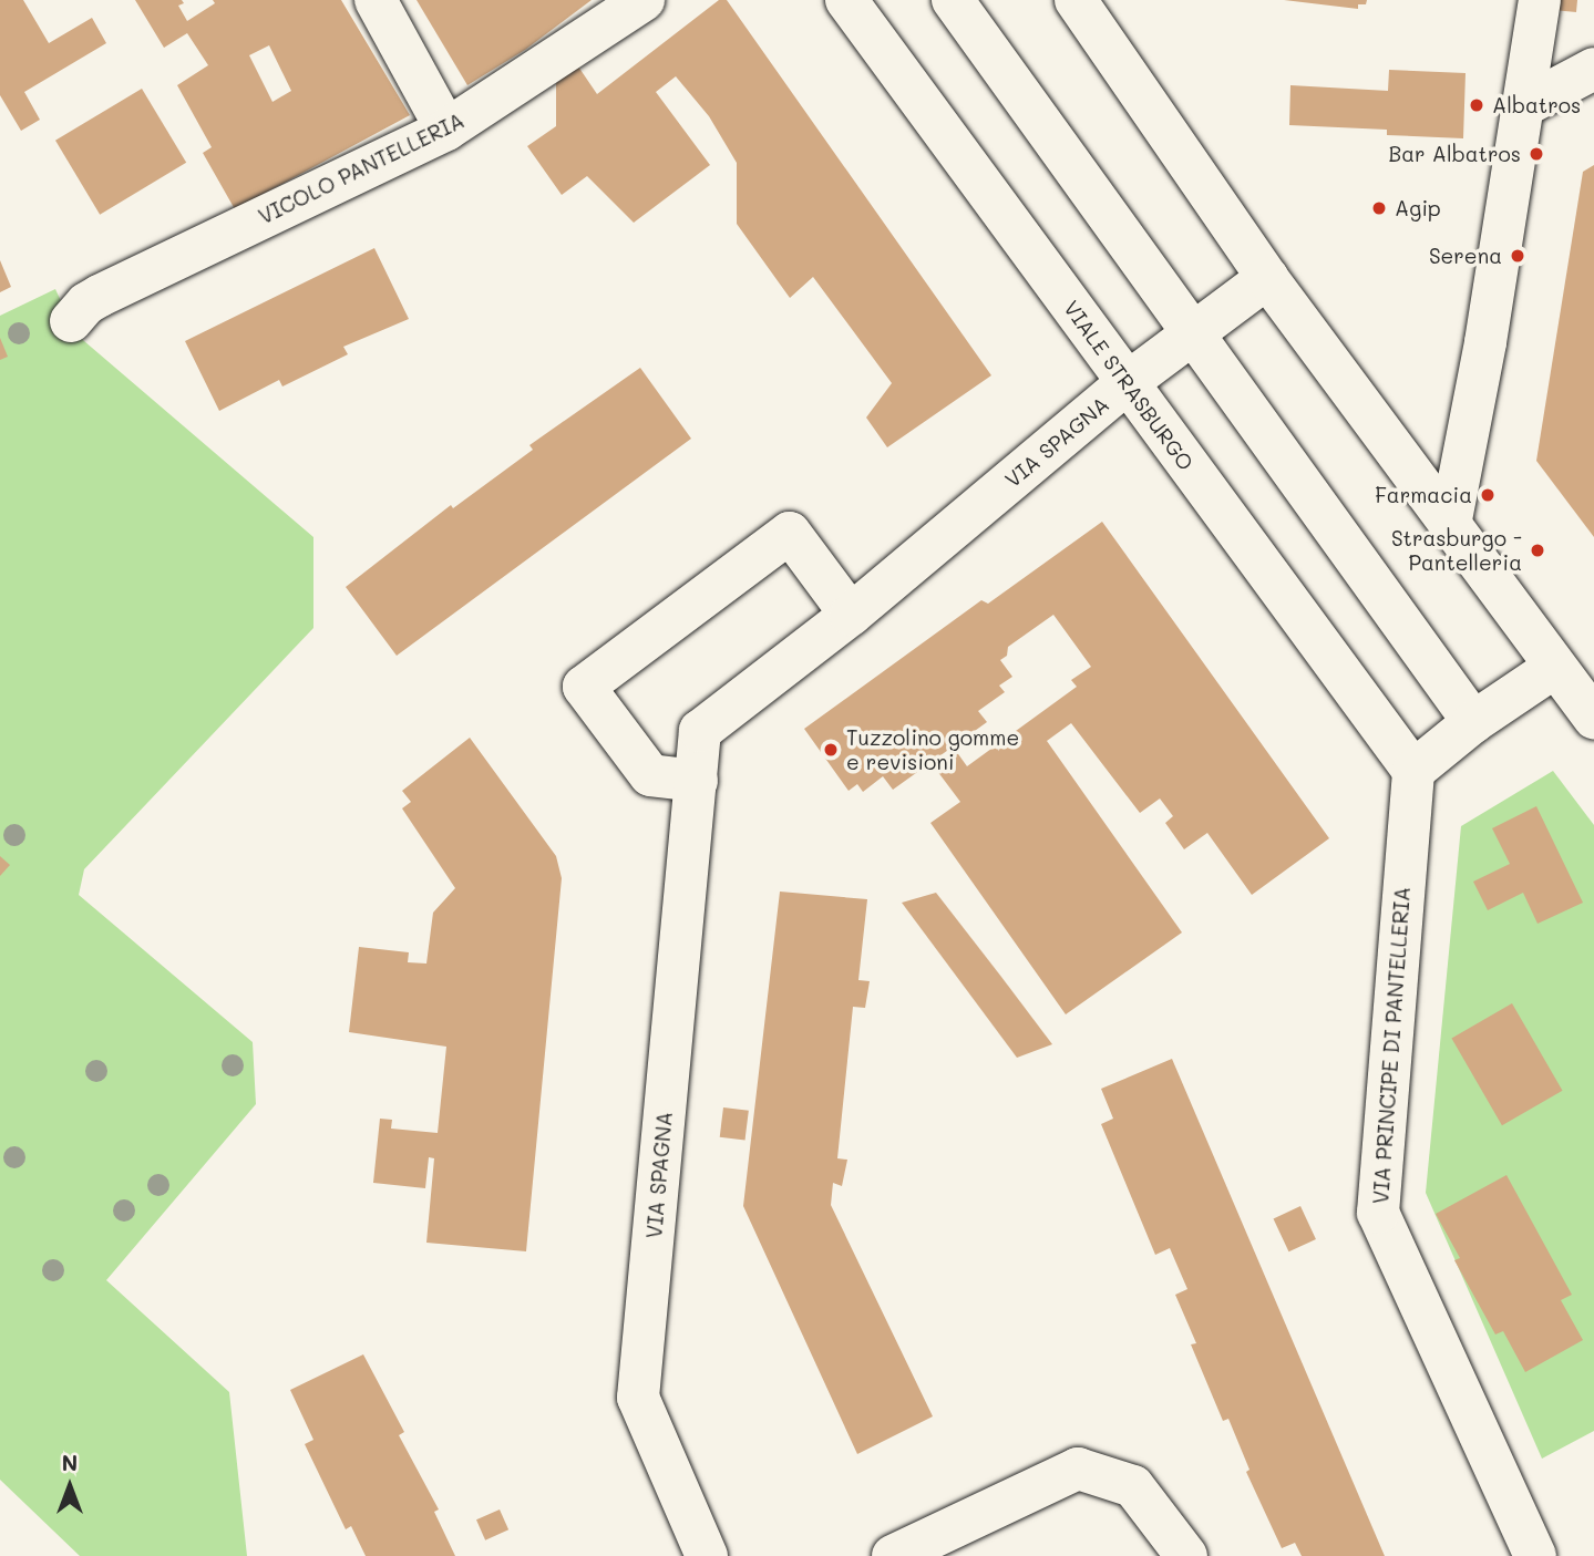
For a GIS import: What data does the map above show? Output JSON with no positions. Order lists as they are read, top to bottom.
{
  "streets": {
    "street": [
      "VICOLO PANTELLERIA",
      "VIALE STRASBURGO",
      "VIA SPAGNA",
      "VIA PRINCIPE DI PANTELLERIA"
    ]
  },
  "crossings": [
    ["VIALE STRASBURGO", "VIA SPAGNA"],
    ["VIALE STRASBURGO", "VIA PRINCIPE DI PANTELLERIA"]
  ],
  "places": [
    "Albatros",
    "Bar Albatros",
    "Agip",
    "Serena",
    "Farmacia",
    "Strasburgo - Pantelleria",
    "Tuzzolino gomme e revisioni"
  ],
  "north": "top"
}
